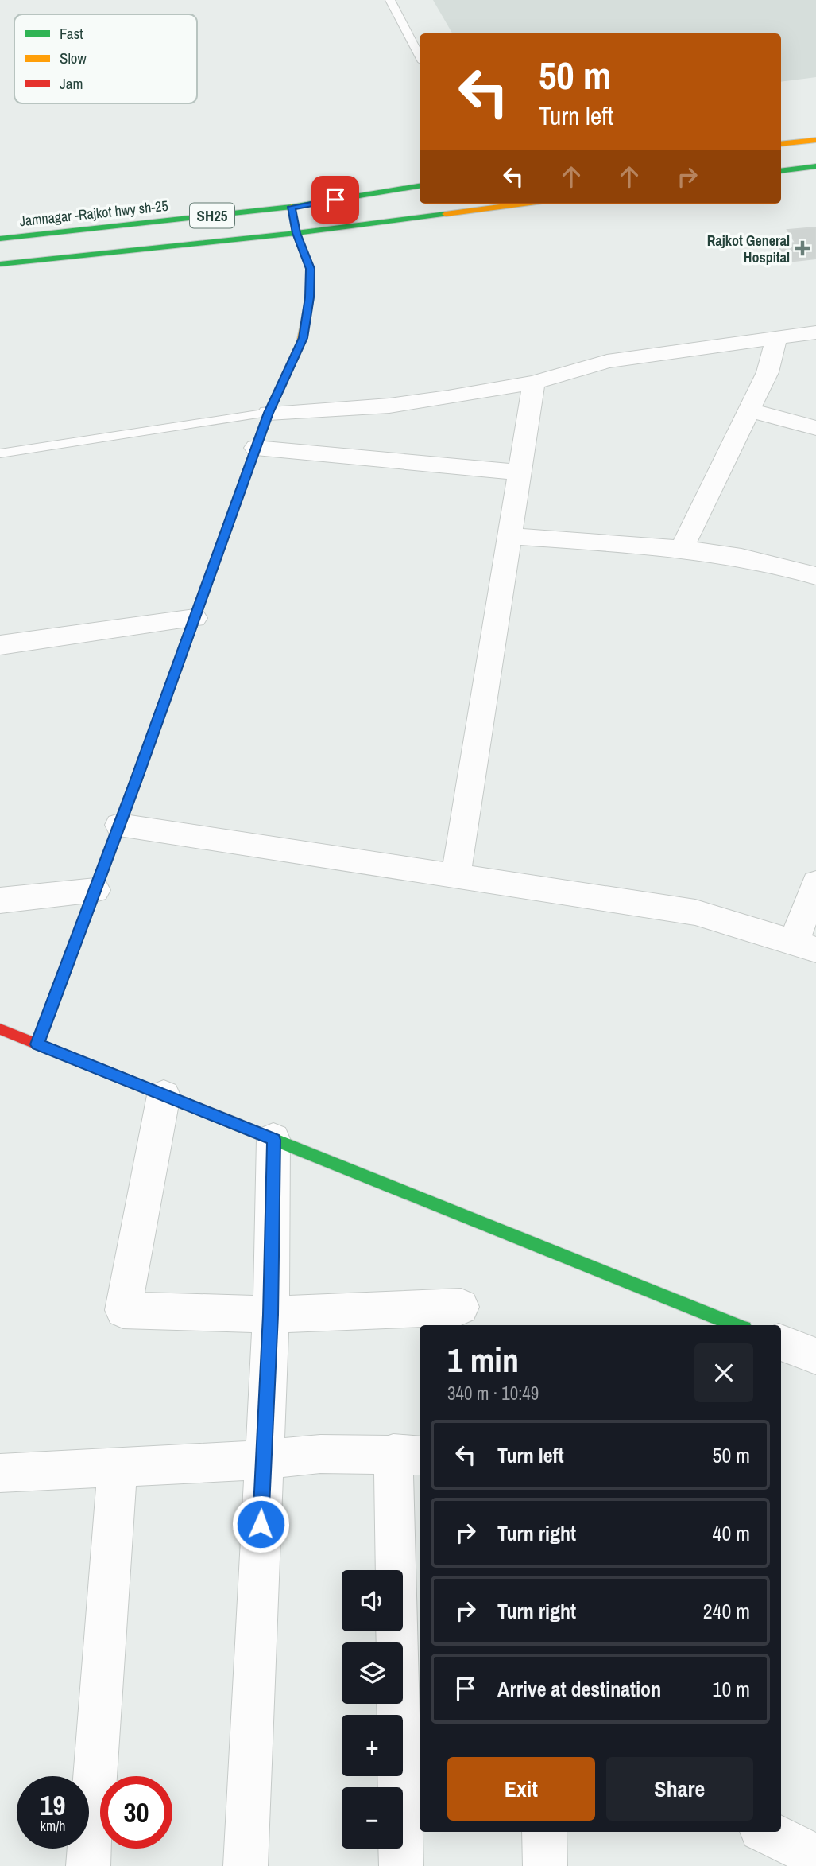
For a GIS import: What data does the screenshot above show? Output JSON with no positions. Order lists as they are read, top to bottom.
{
  "streets": {
    "street": ["Jamnagar -Rajkot hwy sh-25", "SH25"]
  },
  "places": {
    "health": ["Rajkot General Hospital"]
  },
  "legend": ["Fast", "Slow", "Jam"],
  "page": {
    "turn": ["50 m", "Turn left"],
    "heading": ["1 min", "340 m · 10:49"],
    "list": [
      {
        "name": "Turn left",
        "value": "50 m"
      },
      {
        "name": "Turn right",
        "value": "40 m"
      },
      {
        "name": "Turn right",
        "value": "240 m"
      },
      {
        "name": "Arrive at destination",
        "value": "10 m"
      }
    ],
    "map_buttons": ["+", "−"],
    "buttons": ["Exit", "Share"],
    "speed": "19 km/h",
    "limit": "30"
  }
}
